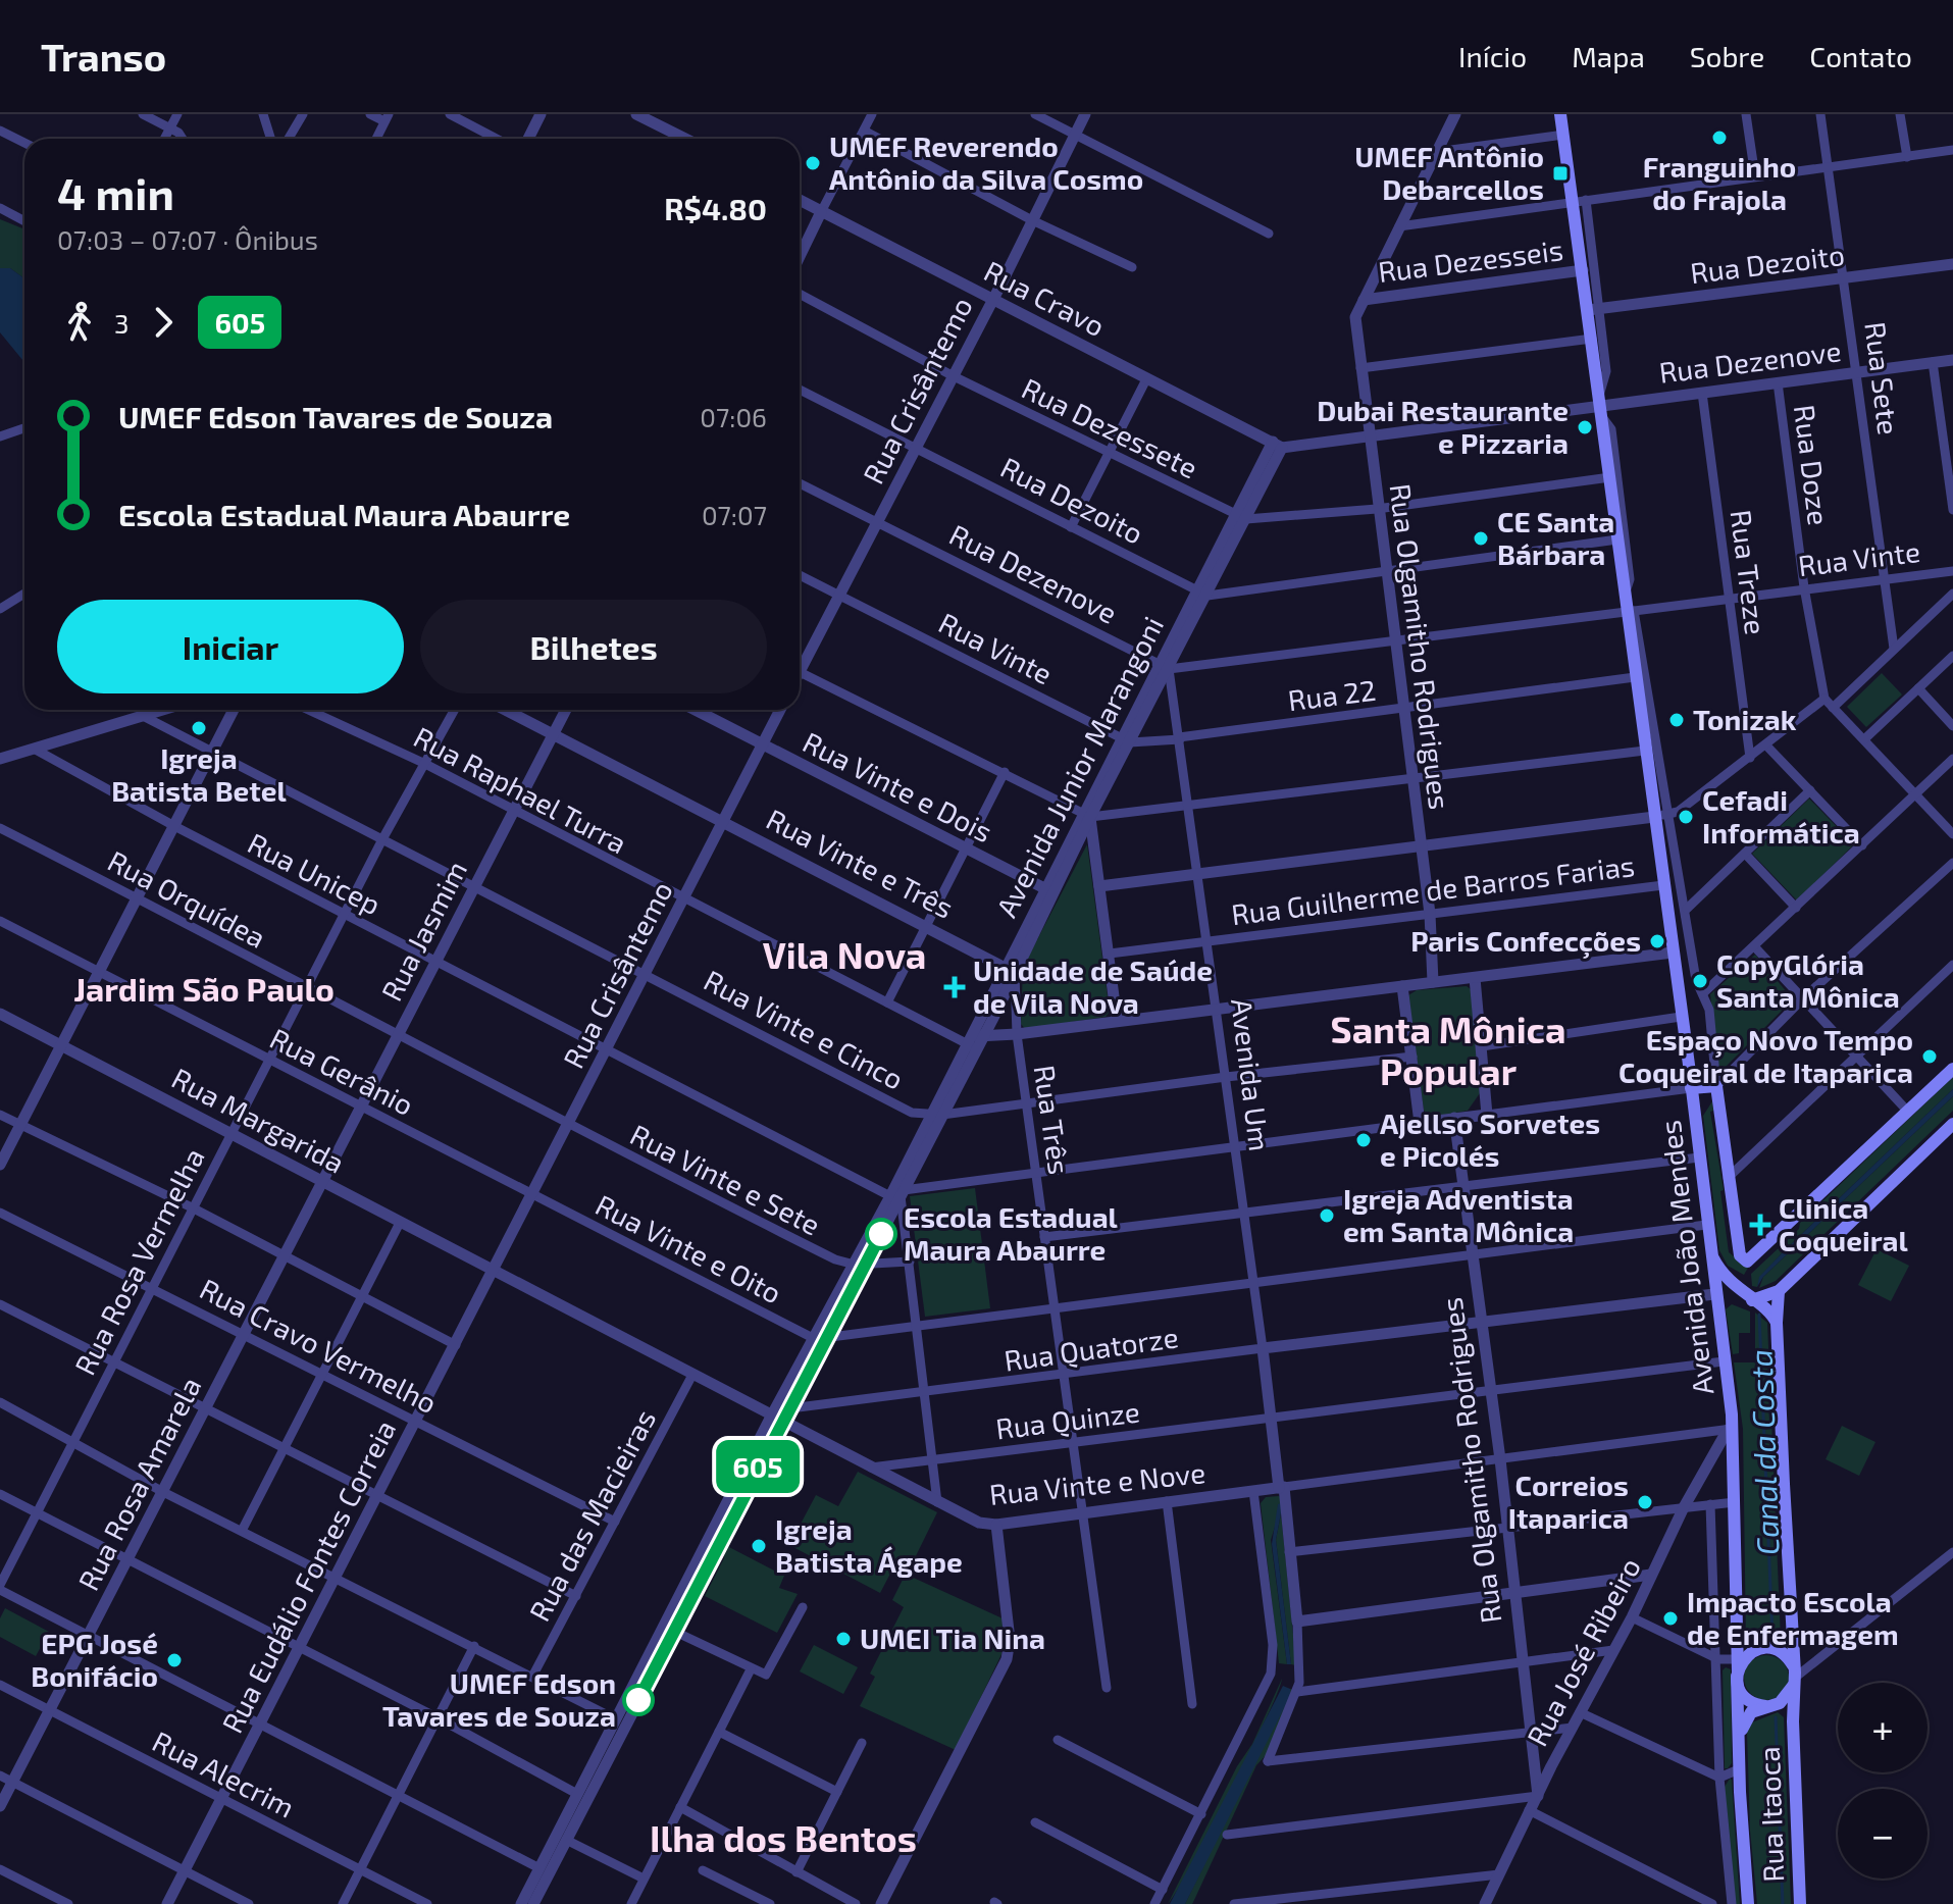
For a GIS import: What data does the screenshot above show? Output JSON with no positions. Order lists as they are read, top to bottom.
{
  "streets": {
    "main road": ["Avenida João Mendes", "Rua Itaoca"],
    "street": [
      "Rua Dezesseis",
      "Rua Dezoito",
      "Rua Cravo",
      "Rua Dezenove",
      "Rua Sete",
      "Rua Crisântemo",
      "Rua Dezessete",
      "Rua Doze",
      "Rua Vinte",
      "Rua Treze",
      "Rua Olgamitho Rodrigues",
      "Rua 22",
      "Avenida Junior Marangoni",
      "Rua Vinte e Dois",
      "Rua Raphael Turra",
      "Rua Vinte e Três",
      "Rua Unicep",
      "Rua Guilherme de Barros Farias",
      "Rua Orquídea",
      "Rua Jasmim",
      "Rua Vinte e Cinco",
      "Rua Gerânio",
      "Avenida Um",
      "Rua Três",
      "Rua Margarida",
      "Rua Vinte e Sete",
      "Rua Vinte e Oito",
      "Rua Rosa Vermelha",
      "Rua Cravo Vermelho",
      "Rua Quatorze",
      "Rua Quinze",
      "Rua Rosa Amarela",
      "Rua Vinte e Nove",
      "Rua das Macieiras",
      "Rua Eudálio Fontes Correia",
      "Rua José Ribeiro",
      "Rua Alecrim"
    ]
  },
  "crossings": [
    ["Rua Dezesseis", "Rua Olgamitho Rodrigues"],
    ["Rua Dezesseis", "Avenida João Mendes"],
    ["Rua Dezoito", "Rua Sete"],
    ["Rua Dezoito", "Rua Crisântemo"],
    ["Rua Dezoito", "Avenida Junior Marangoni"],
    ["Rua Dezoito", "Avenida João Mendes"],
    ["Rua Cravo", "Rua Dezenove"],
    ["Rua Cravo", "Rua Crisântemo"],
    ["Rua Cravo", "Avenida Junior Marangoni"],
    ["Rua Dezenove", "Rua Sete"],
    ["Rua Dezenove", "Rua Crisântemo"],
    ["Rua Dezenove", "Rua Doze"],
    ["Rua Dezenove", "Rua Vinte"],
    ["Rua Dezenove", "Rua Treze"],
    ["Rua Dezenove", "Rua Olgamitho Rodrigues"],
    ["Rua Dezenove", "Avenida Junior Marangoni"],
    ["Rua Dezenove", "Avenida Um"],
    ["Rua Dezenove", "Avenida João Mendes"],
    ["Rua Sete", "Rua Vinte"],
    ["Rua Crisântemo", "Rua Dezessete"],
    ["Rua Crisântemo", "Rua Vinte"],
    ["Rua Crisântemo", "Rua Vinte e Dois"],
    ["Rua Crisântemo", "Rua Raphael Turra"],
    ["Rua Crisântemo", "Rua Vinte e Três"],
    ["Rua Crisântemo", "Rua Unicep"],
    ["Rua Crisântemo", "Rua Orquídea"],
    ["Rua Crisântemo", "Rua Vinte e Cinco"],
    ["Rua Crisântemo", "Rua Gerânio"],
    ["Rua Crisântemo", "Rua Margarida"],
    ["Rua Crisântemo", "Rua Vinte e Sete"],
    ["Rua Crisântemo", "Rua Vinte e Oito"],
    ["Rua Crisântemo", "Rua Vinte e Nove"],
    ["Rua Crisântemo", "Rua Eudálio Fontes Correia"],
    ["Rua Dezessete", "Avenida Junior Marangoni"],
    ["Rua Doze", "Rua Vinte"],
    ["Rua Vinte", "Rua Treze"],
    ["Rua Vinte", "Rua Olgamitho Rodrigues"],
    ["Rua Vinte", "Rua 22"],
    ["Rua Vinte", "Avenida Junior Marangoni"],
    ["Rua Vinte", "Avenida Um"],
    ["Rua Vinte", "Avenida João Mendes"],
    ["Rua Olgamitho Rodrigues", "Rua 22"],
    ["Rua Olgamitho Rodrigues", "Rua Guilherme de Barros Farias"],
    ["Rua Olgamitho Rodrigues", "Rua Quinze"],
    ["Rua Olgamitho Rodrigues", "Rua José Ribeiro"],
    ["Rua 22", "Avenida Junior Marangoni"],
    ["Rua 22", "Avenida Um"],
    ["Rua 22", "Avenida João Mendes"],
    ["Avenida Junior Marangoni", "Rua Vinte e Dois"],
    ["Avenida Junior Marangoni", "Rua Raphael Turra"],
    ["Avenida Junior Marangoni", "Rua Vinte e Três"],
    ["Avenida Junior Marangoni", "Rua Unicep"],
    ["Avenida Junior Marangoni", "Rua Vinte e Cinco"],
    ["Avenida Junior Marangoni", "Avenida Um"],
    ["Avenida Junior Marangoni", "Rua Três"],
    ["Avenida Junior Marangoni", "Rua Vinte e Sete"],
    ["Avenida Junior Marangoni", "Rua Vinte e Oito"],
    ["Avenida Junior Marangoni", "Rua Quatorze"],
    ["Avenida Junior Marangoni", "Rua Vinte e Nove"],
    ["Rua Raphael Turra", "Rua Jasmim"],
    ["Rua Raphael Turra", "Rua Rosa Vermelha"],
    ["Rua Vinte e Três", "Rua Jasmim"],
    ["Rua Vinte e Três", "Rua Três"],
    ["Rua Unicep", "Rua Jasmim"],
    ["Rua Unicep", "Rua Rosa Vermelha"],
    ["Rua Guilherme de Barros Farias", "Avenida Um"],
    ["Rua Guilherme de Barros Farias", "Avenida João Mendes"],
    ["Rua Orquídea", "Rua Jasmim"],
    ["Rua Orquídea", "Rua Vinte e Sete"],
    ["Rua Orquídea", "Rua Rosa Vermelha"],
    ["Rua Jasmim", "Rua Vinte e Cinco"],
    ["Rua Jasmim", "Rua Gerânio"],
    ["Rua Jasmim", "Rua Margarida"],
    ["Rua Jasmim", "Rua Rosa Amarela"],
    ["Rua Vinte e Cinco", "Rua Rosa Vermelha"],
    ["Rua Gerânio", "Rua Vinte e Oito"],
    ["Rua Gerânio", "Rua Rosa Vermelha"],
    ["Avenida Um", "Rua Quatorze"],
    ["Avenida Um", "Rua Quinze"],
    ["Avenida Um", "Rua Vinte e Nove"],
    ["Rua Três", "Rua Quatorze"],
    ["Rua Três", "Rua Quinze"],
    ["Rua Três", "Rua Vinte e Nove"],
    ["Rua Margarida", "Rua Rosa Vermelha"],
    ["Rua Margarida", "Rua Rosa Amarela"],
    ["Rua Margarida", "Rua Vinte e Nove"],
    ["Rua Margarida", "Rua Eudálio Fontes Correia"],
    ["Avenida João Mendes", "Rua Quinze"],
    ["Avenida João Mendes", "Rua José Ribeiro"],
    ["Avenida João Mendes", "Rua Itaoca"],
    ["Rua Rosa Vermelha", "Rua Cravo Vermelho"],
    ["Rua Cravo Vermelho", "Rua Rosa Amarela"],
    ["Rua Cravo Vermelho", "Rua das Macieiras"],
    ["Rua Cravo Vermelho", "Rua Eudálio Fontes Correia"],
    ["Rua Quinze", "Rua Vinte e Nove"],
    ["Rua Rosa Amarela", "Rua Alecrim"],
    ["Rua Vinte e Nove", "Rua das Macieiras"],
    ["Rua Vinte e Nove", "Rua Eudálio Fontes Correia"],
    ["Rua Eudálio Fontes Correia", "Rua Alecrim"]
  ],
  "districts": [
    "Vila Nova",
    "Jardim São Paulo",
    "Santa Mônica Popular",
    "Ilha dos Bentos"
  ],
  "water": ["Canal da Costa"],
  "places": {
    "other": [
      "Franguinho do Frajola",
      "UMEF Reverendo Antônio da Silva Cosmo",
      "Dubai Restaurante e Pizzaria",
      "CE Santa Bárbara",
      "Tonizak",
      "Igreja Batista Betel",
      "Cefadi Informática",
      "Paris Confecções",
      "CopyGlória Santa Mônica",
      "Espaço Novo Tempo Coqueiral de Itaparica",
      "Ajellso Sorvetes e Picolés",
      "Igreja Adventista em Santa Mônica",
      "Escola Estadual Maura Abaurre",
      "Correios Itaparica",
      "Igreja Batista Ágape",
      "Impacto Escola de Enfermagem",
      "UMEI Tia Nina",
      "EPG José Bonifácio",
      "UMEF Edson Tavares de Souza"
    ],
    "transit": ["UMEF Antônio Debarcellos"],
    "health": ["Unidade de Saúde de Vila Nova", "Clinica Coqueiral"]
  },
  "lines": ["bus line 605"],
  "page": {
    "header": "Transo",
    "nav": [
      "Início",
      "Mapa",
      "Sobre",
      "Contato"
    ],
    "on_map": "605",
    "heading": ["4 min", "07:03 – 07:07 · Ônibus", "R$4.80"],
    "legs": ["3", "605"],
    "list": [
      {
        "name": "UMEF Edson Tavares de Souza",
        "value": "07:06"
      },
      {
        "name": "Escola Estadual Maura Abaurre",
        "value": "07:07"
      }
    ],
    "buttons": ["Iniciar", "Bilhetes"],
    "map_buttons": ["+", "−"]
  }
}
